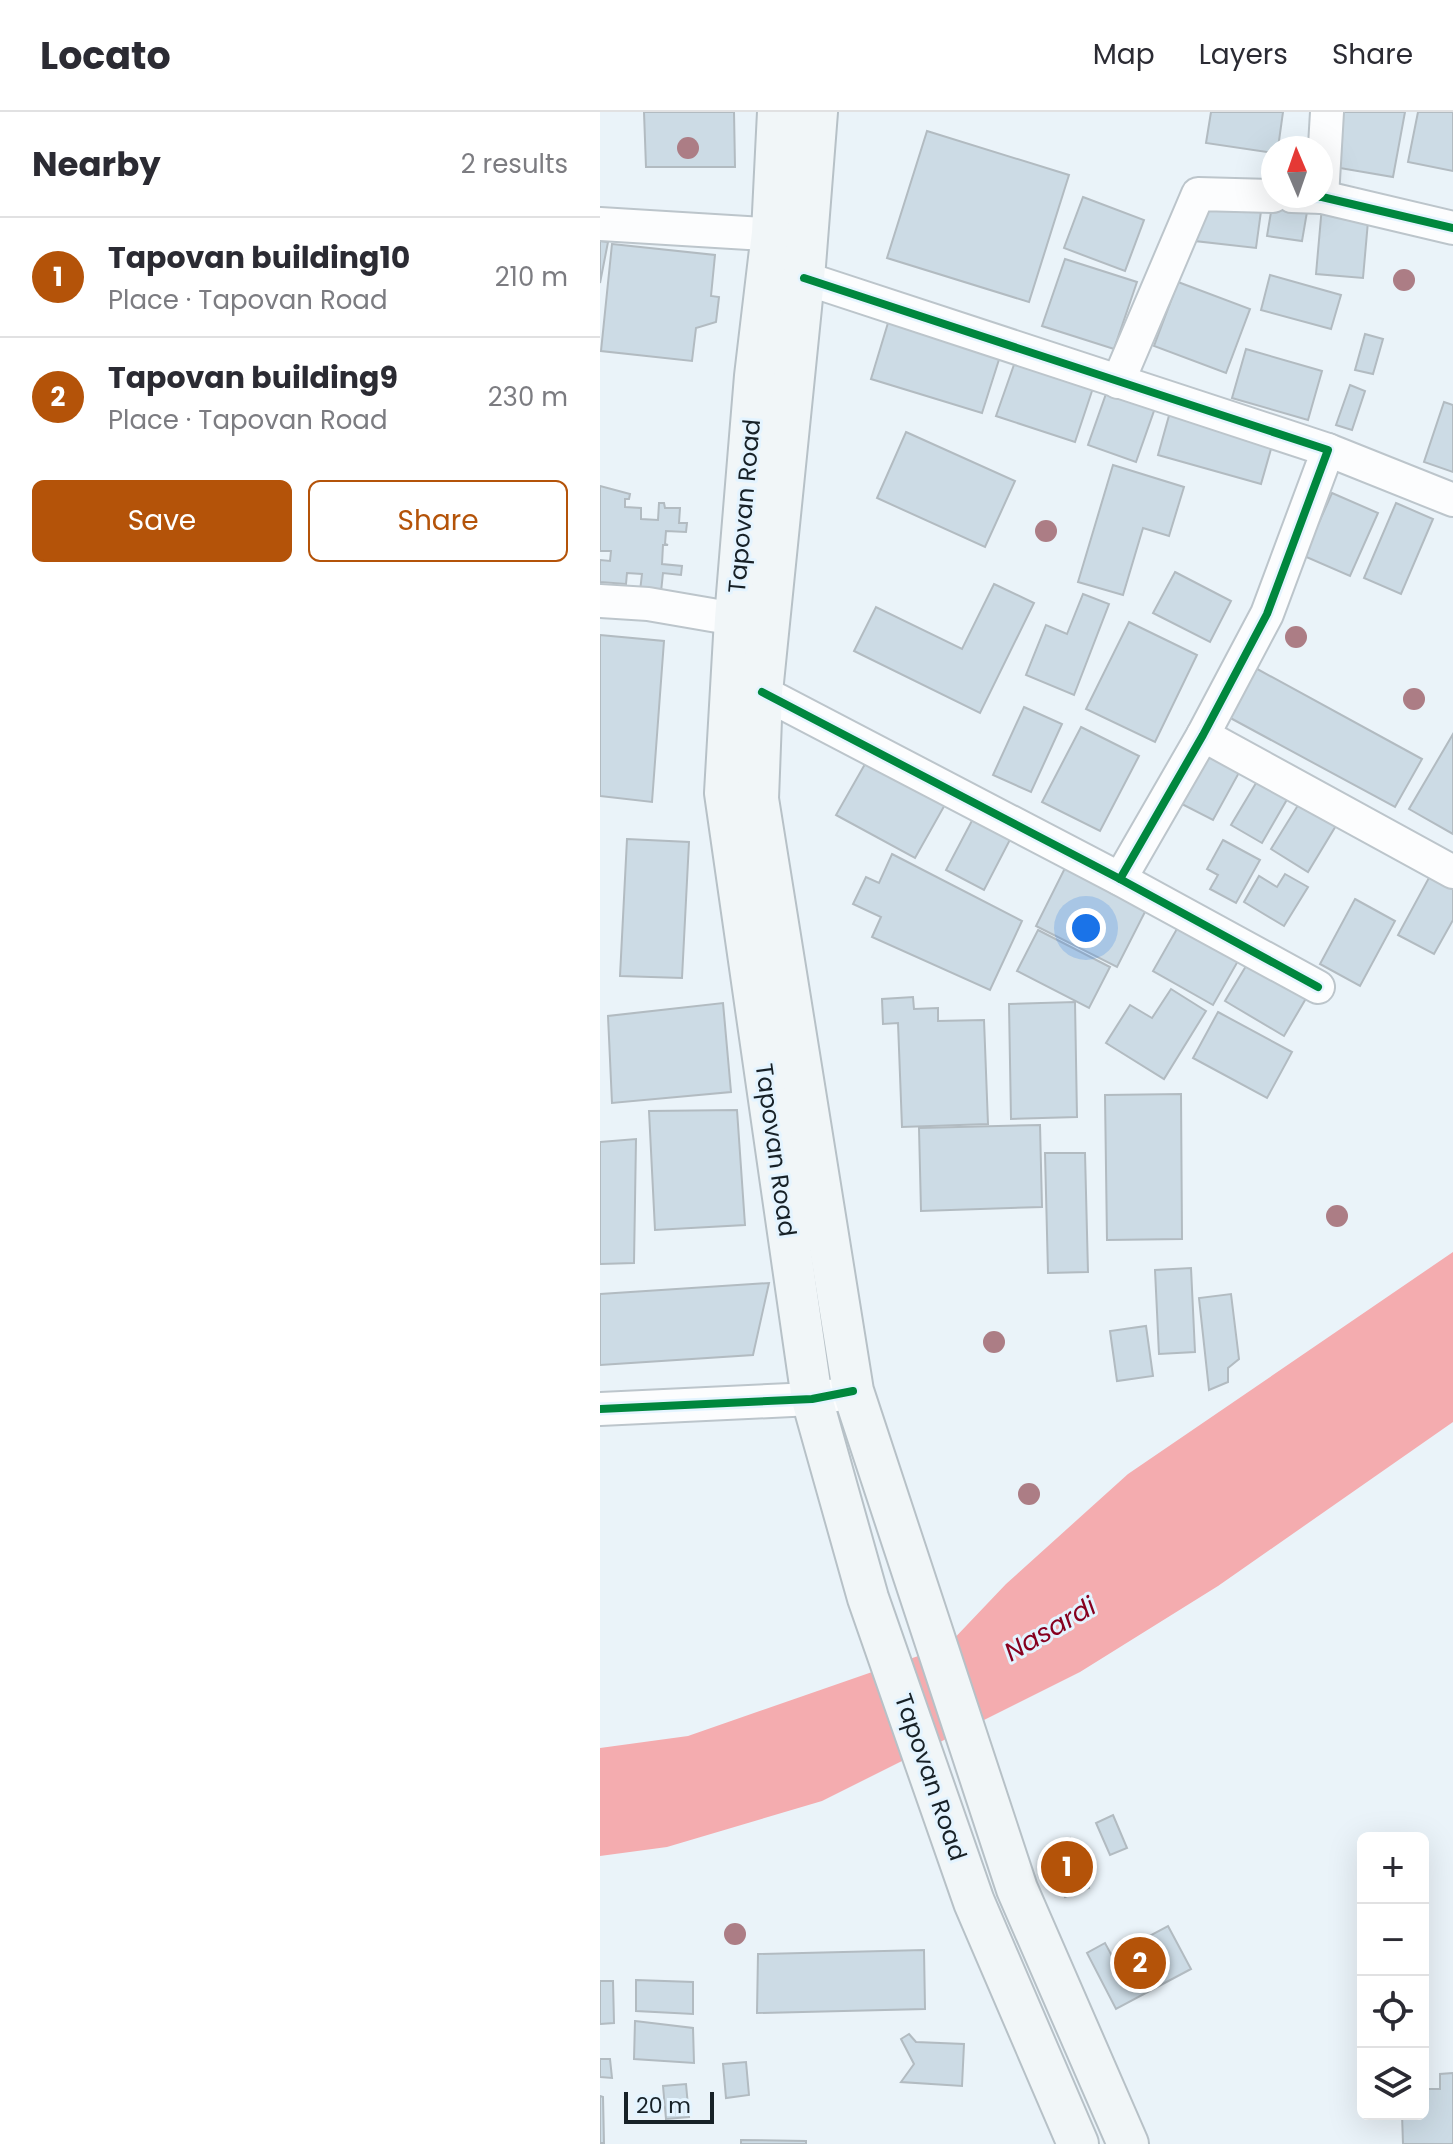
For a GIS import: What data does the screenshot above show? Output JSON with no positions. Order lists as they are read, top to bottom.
{
  "streets": {
    "main road": ["Tapovan Road"]
  },
  "water": ["Nasardi"],
  "scale_bar": "20 m",
  "north": "top",
  "page": {
    "header": "Locato",
    "nav": ["Map", "Layers", "Share"],
    "heading": ["Nearby", "2 results"],
    "list": [
      {
        "mark": "1",
        "name": "Tapovan building10",
        "note": "Place · Tapovan Road",
        "value": "210 m"
      },
      {
        "mark": "2",
        "name": "Tapovan building9",
        "note": "Place · Tapovan Road",
        "value": "230 m"
      }
    ],
    "buttons": ["Save", "Share"],
    "map_buttons": ["+", "−"],
    "pins": ["1", "2"],
    "scale": "20 m"
  }
}
